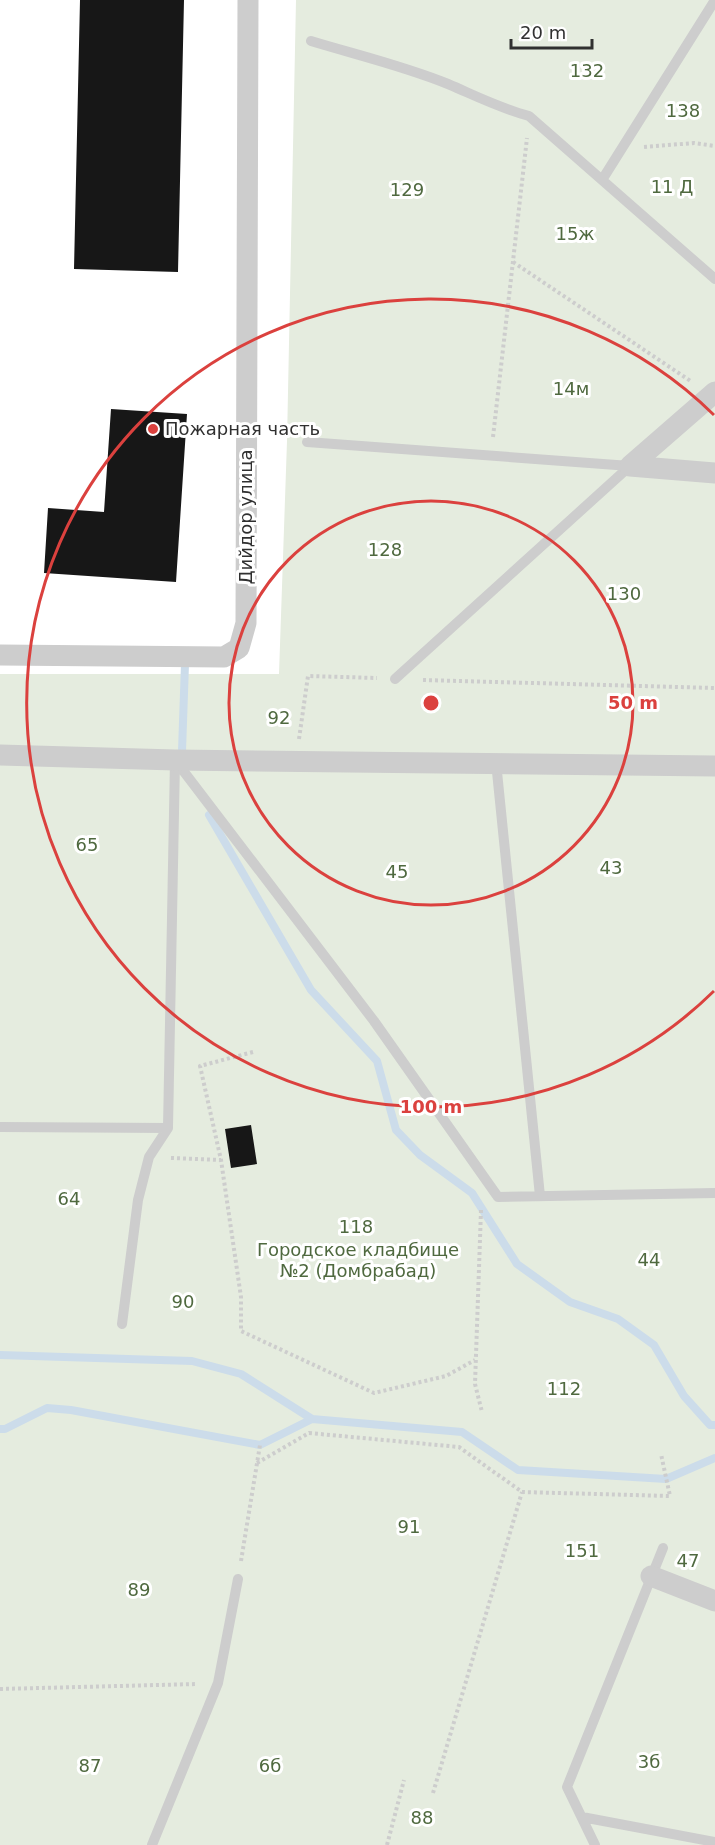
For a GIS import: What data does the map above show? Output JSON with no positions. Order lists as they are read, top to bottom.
{
  "streets": {
    "street": ["Дийдор улица"]
  },
  "parks": [
    "132",
    "138",
    "11 Д",
    "129",
    "15ж",
    "14м",
    "128",
    "130",
    "92",
    "65",
    "43",
    "45",
    "64",
    "118",
    "Городское кладбище №2 (Домбрабад)",
    "44",
    "90",
    "112",
    "91",
    "151",
    "47",
    "89",
    "3б",
    "87",
    "6б",
    "88"
  ],
  "places": ["Пожарная часть"],
  "scale_bar": "20 m",
  "rings": ["50 m", "100 m"]
}
